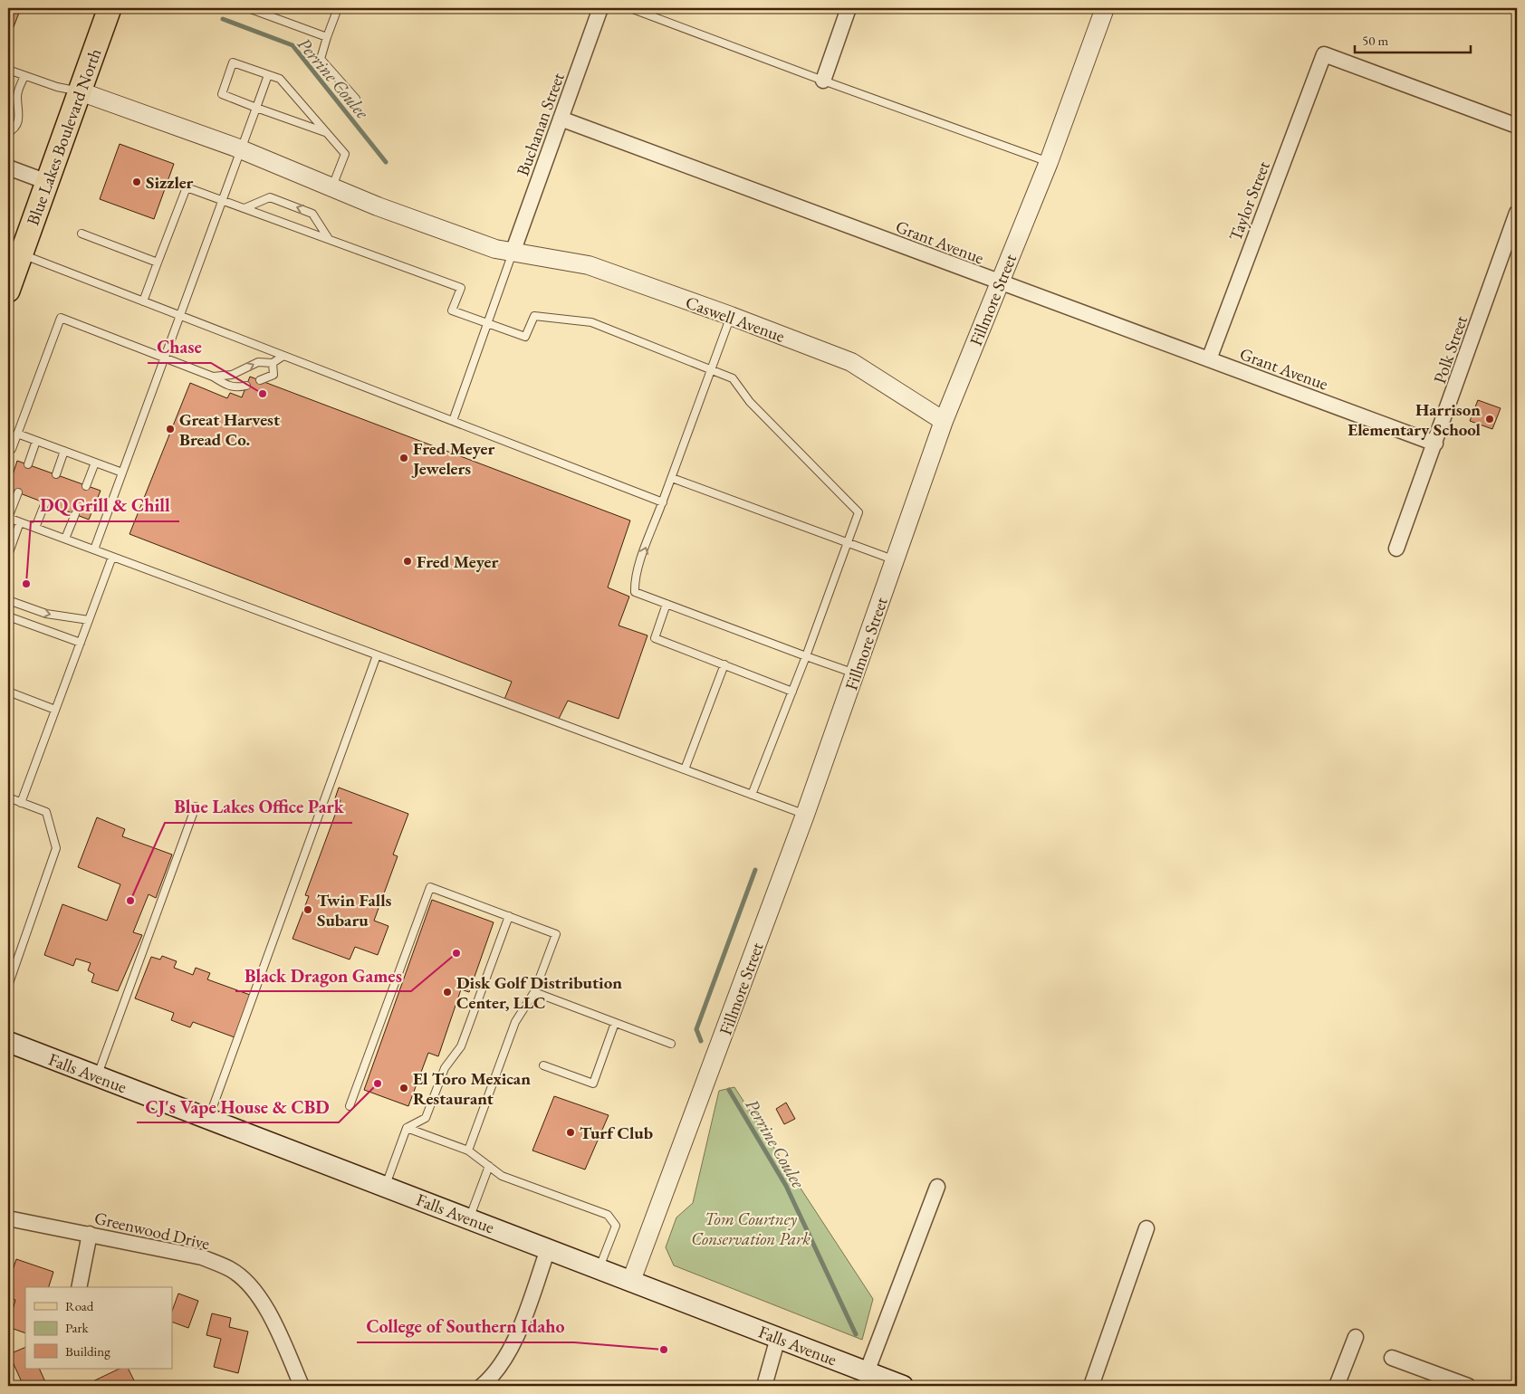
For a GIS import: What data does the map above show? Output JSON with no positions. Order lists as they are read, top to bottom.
{
  "streets": {
    "main road": ["Blue Lakes Boulevard North", "Falls Avenue"],
    "street": [
      "Buchanan Street",
      "Taylor Street",
      "Grant Avenue",
      "Fillmore Street",
      "Caswell Avenue",
      "Polk Street",
      "Greenwood Drive"
    ]
  },
  "crossings": [
    ["Buchanan Street", "Grant Avenue"],
    ["Buchanan Street", "Caswell Avenue"],
    ["Blue Lakes Boulevard North", "Caswell Avenue"],
    ["Taylor Street", "Grant Avenue"],
    ["Grant Avenue", "Fillmore Street"],
    ["Grant Avenue", "Polk Street"],
    ["Fillmore Street", "Caswell Avenue"],
    ["Fillmore Street", "Falls Avenue"]
  ],
  "water": ["Perrine Coulee"],
  "parks": ["Tom Courtney Conservation Park"],
  "places": [
    "Sizzler",
    "Chase",
    "Harrison Elementary School",
    "Great Harvest Bread Co.",
    "Fred Meyer Jewelers",
    "Fred Meyer",
    "DQ Grill & Chill",
    "Blue Lakes Office Park",
    "Twin Falls Subaru",
    "Black Dragon Games",
    "Disk Golf Distribution Center, LLC",
    "CJ's Vape House & CBD",
    "El Toro Mexican Restaurant",
    "Turf Club",
    "College of Southern Idaho"
  ],
  "legend": ["Road", "Park", "Building"],
  "scale_bar": "50 m"
}
